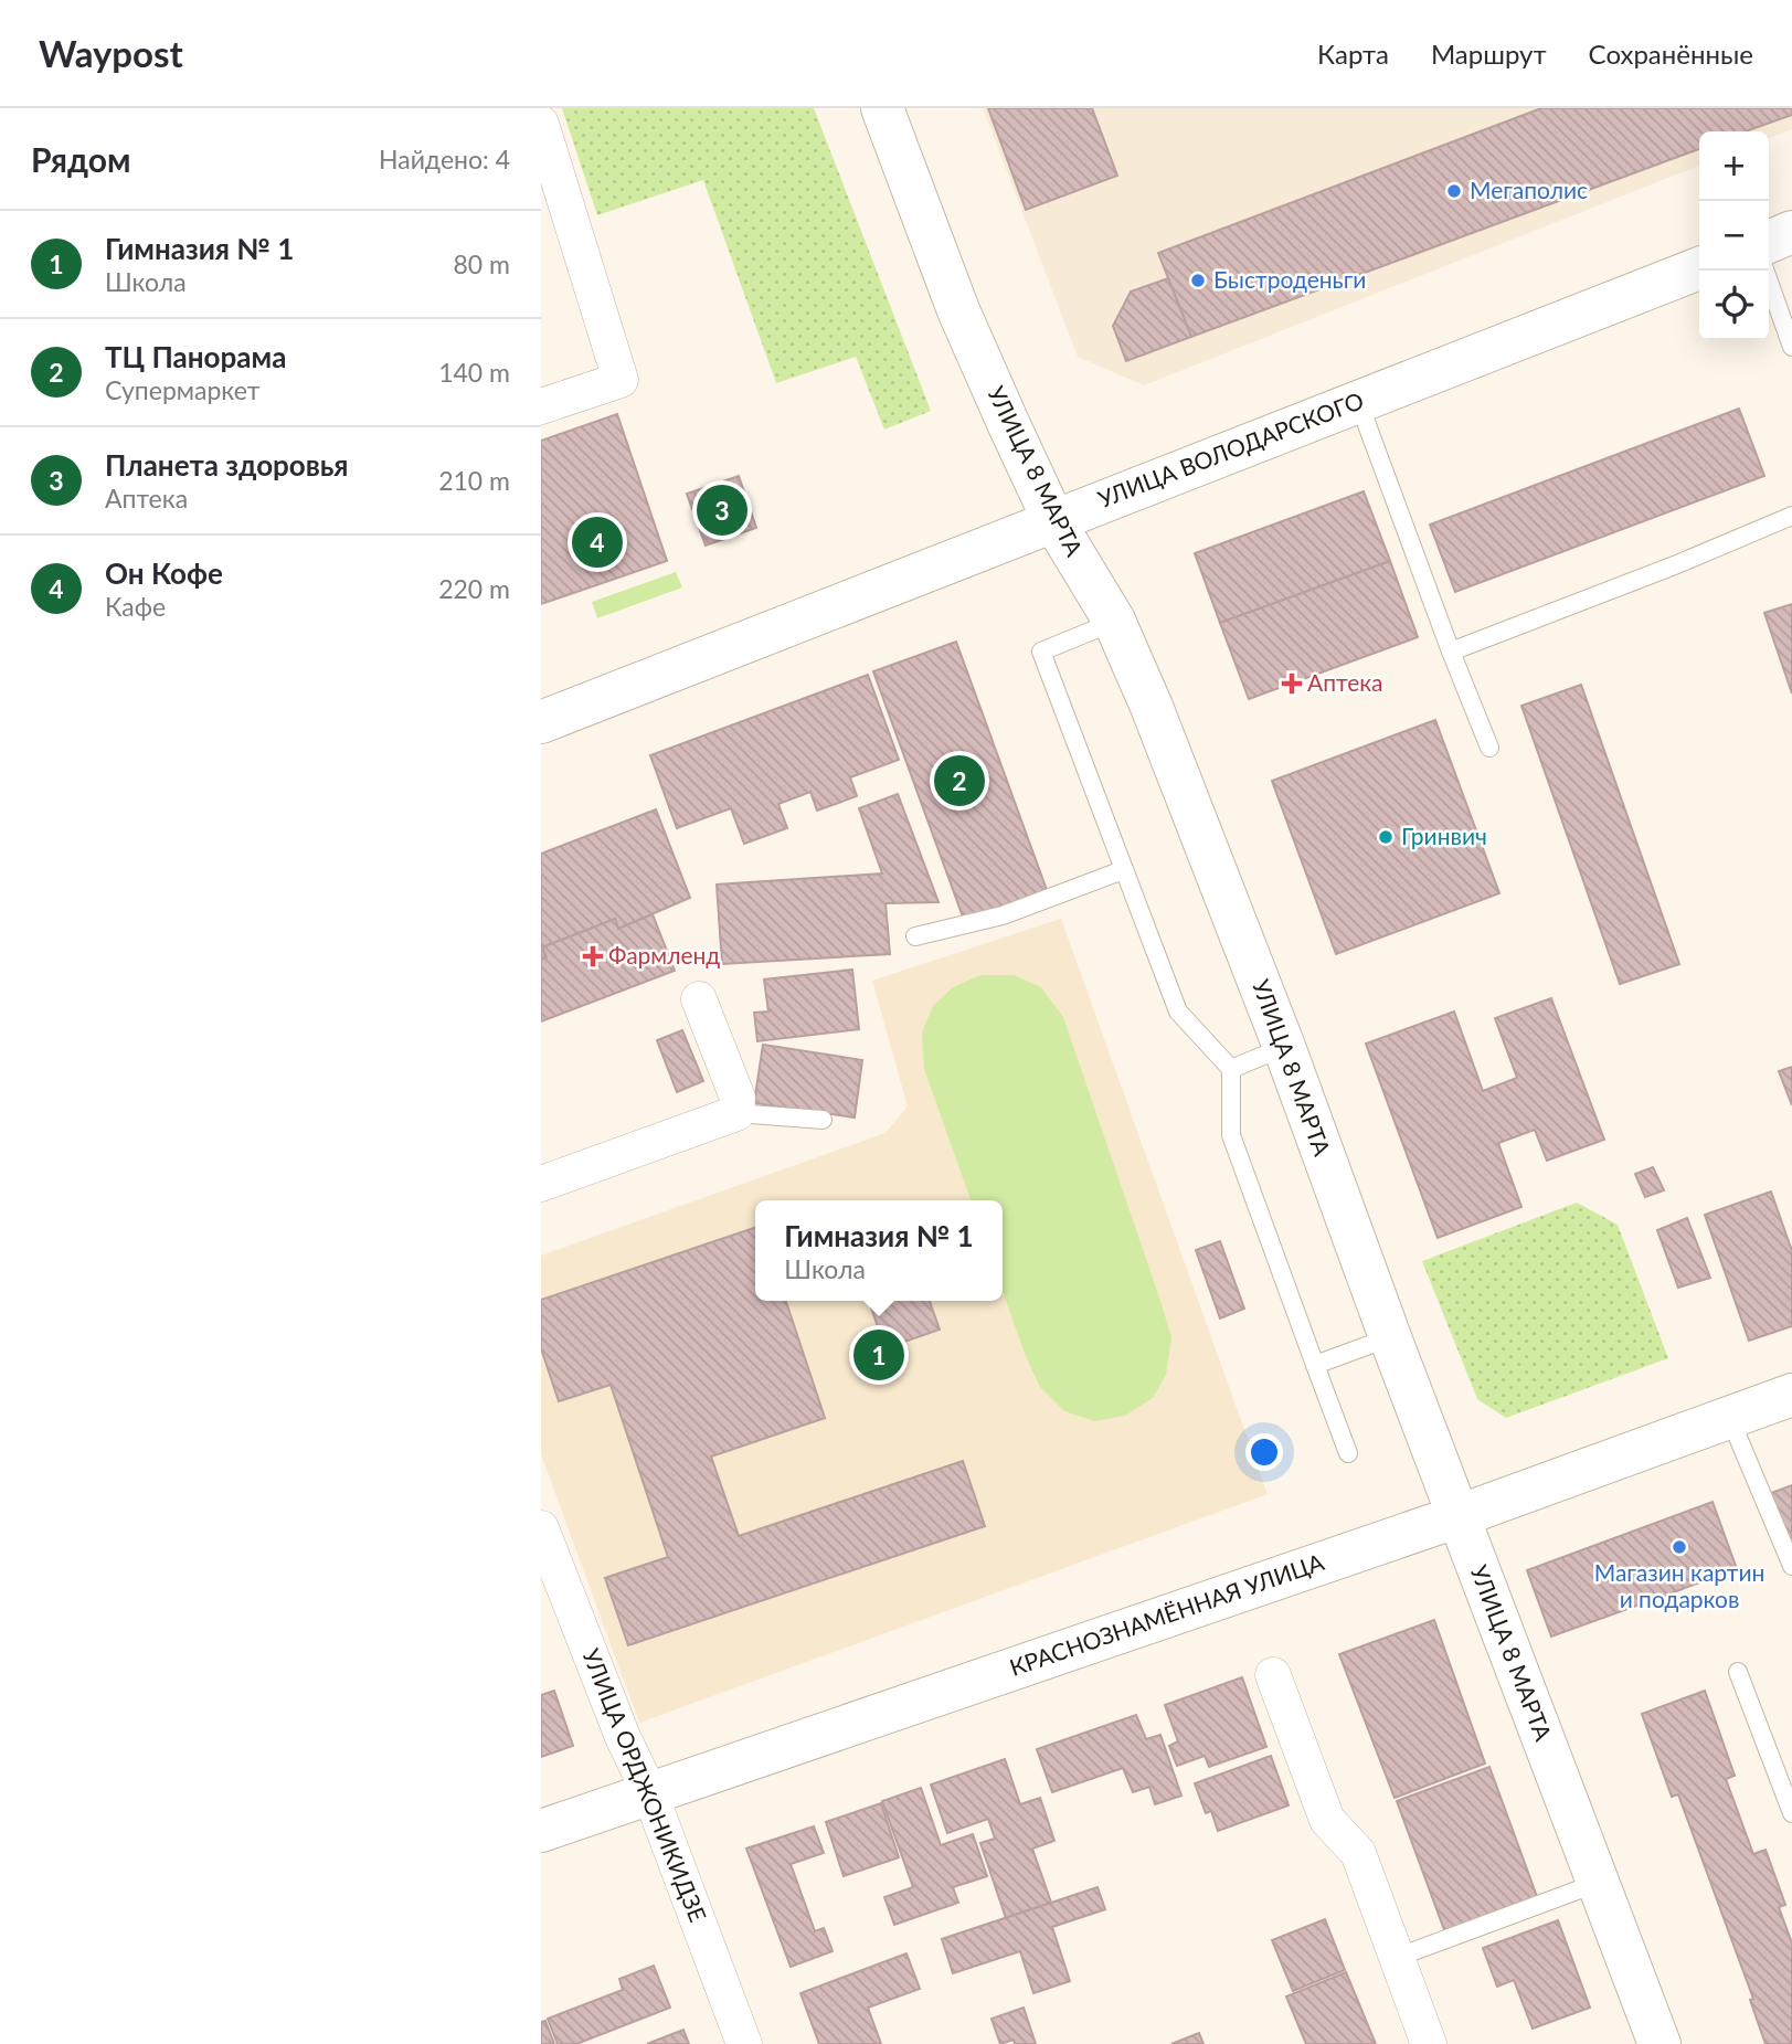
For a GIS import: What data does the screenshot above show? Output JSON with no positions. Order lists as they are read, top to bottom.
{
  "streets": {
    "main road": ["УЛИЦА ВОЛОДАРСКОГО", "УЛИЦА 8 МАРТА", "КРАСНОЗНАМЁННАЯ УЛИЦА"],
    "street": ["УЛИЦА ОРДЖОНИКИДЗЕ"]
  },
  "crossings": [
    ["УЛИЦА ВОЛОДАРСКОГО", "УЛИЦА 8 МАРТА"],
    ["УЛИЦА 8 МАРТА", "КРАСНОЗНАМЁННАЯ УЛИЦА"],
    ["КРАСНОЗНАМЁННАЯ УЛИЦА", "УЛИЦА ОРДЖОНИКИДЗЕ"]
  ],
  "places": {
    "other": [
      "Мегаполис",
      "Быстроденьги",
      "Гринвич",
      "Магазин картин и подарков"
    ],
    "health": ["Аптека", "Фармленд"]
  },
  "page": {
    "header": "Waypost",
    "nav": ["Карта", "Маршрут", "Сохранённые"],
    "heading": ["Рядом", "Найдено: 4"],
    "map_buttons": ["+", "−"],
    "list": [
      {
        "mark": "1",
        "name": "Гимназия № 1",
        "note": "Школа",
        "value": "80 m"
      },
      {
        "mark": "2",
        "name": "ТЦ Панорама",
        "note": "Супермаркет",
        "value": "140 m"
      },
      {
        "mark": "3",
        "name": "Планета здоровья",
        "note": "Аптека",
        "value": "210 m"
      },
      {
        "mark": "4",
        "name": "Он Кофе",
        "note": "Кафе",
        "value": "220 m"
      }
    ],
    "pins": [
      "3",
      "4",
      "2",
      "1"
    ],
    "popup": ["Гимназия № 1", "Школа"]
  }
}
